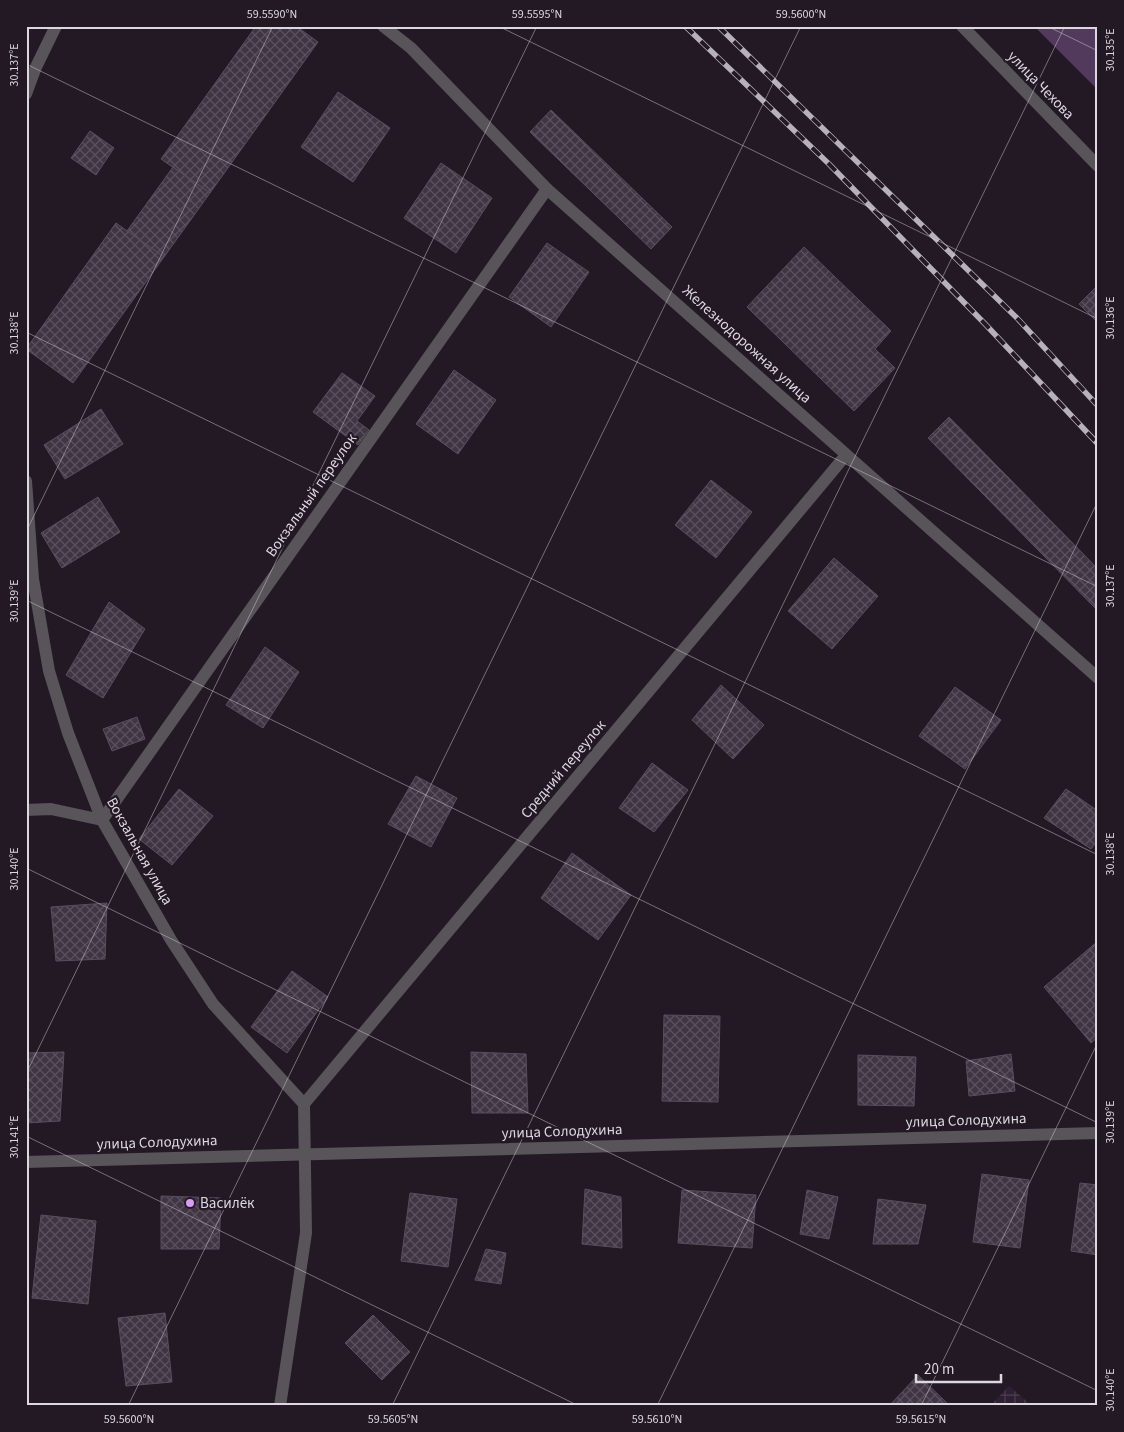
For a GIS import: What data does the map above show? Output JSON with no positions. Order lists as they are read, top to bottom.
{
  "streets": {
    "street": [
      "улица Чехова",
      "Железнодорожная улица",
      "Вокзальный переулок",
      "Средний переулок",
      "Вокзальная улица",
      "улица Солодухина"
    ]
  },
  "crossings": [
    ["Железнодорожная улица", "Вокзальный переулок"],
    ["Железнодорожная улица", "Средний переулок"],
    ["Вокзальный переулок", "Вокзальная улица"],
    ["Средний переулок", "Вокзальная улица"]
  ],
  "places": ["Василёк"],
  "scale_bar": "20 m",
  "coordinates": [
    "59.5590°N",
    "59.5595°N",
    "59.5600°N",
    "30.135°E",
    "30.137°E",
    "30.136°E",
    "30.138°E",
    "30.139°E",
    "30.140°E",
    "30.141°E",
    "59.5605°N",
    "59.5610°N",
    "59.5615°N"
  ]
}
